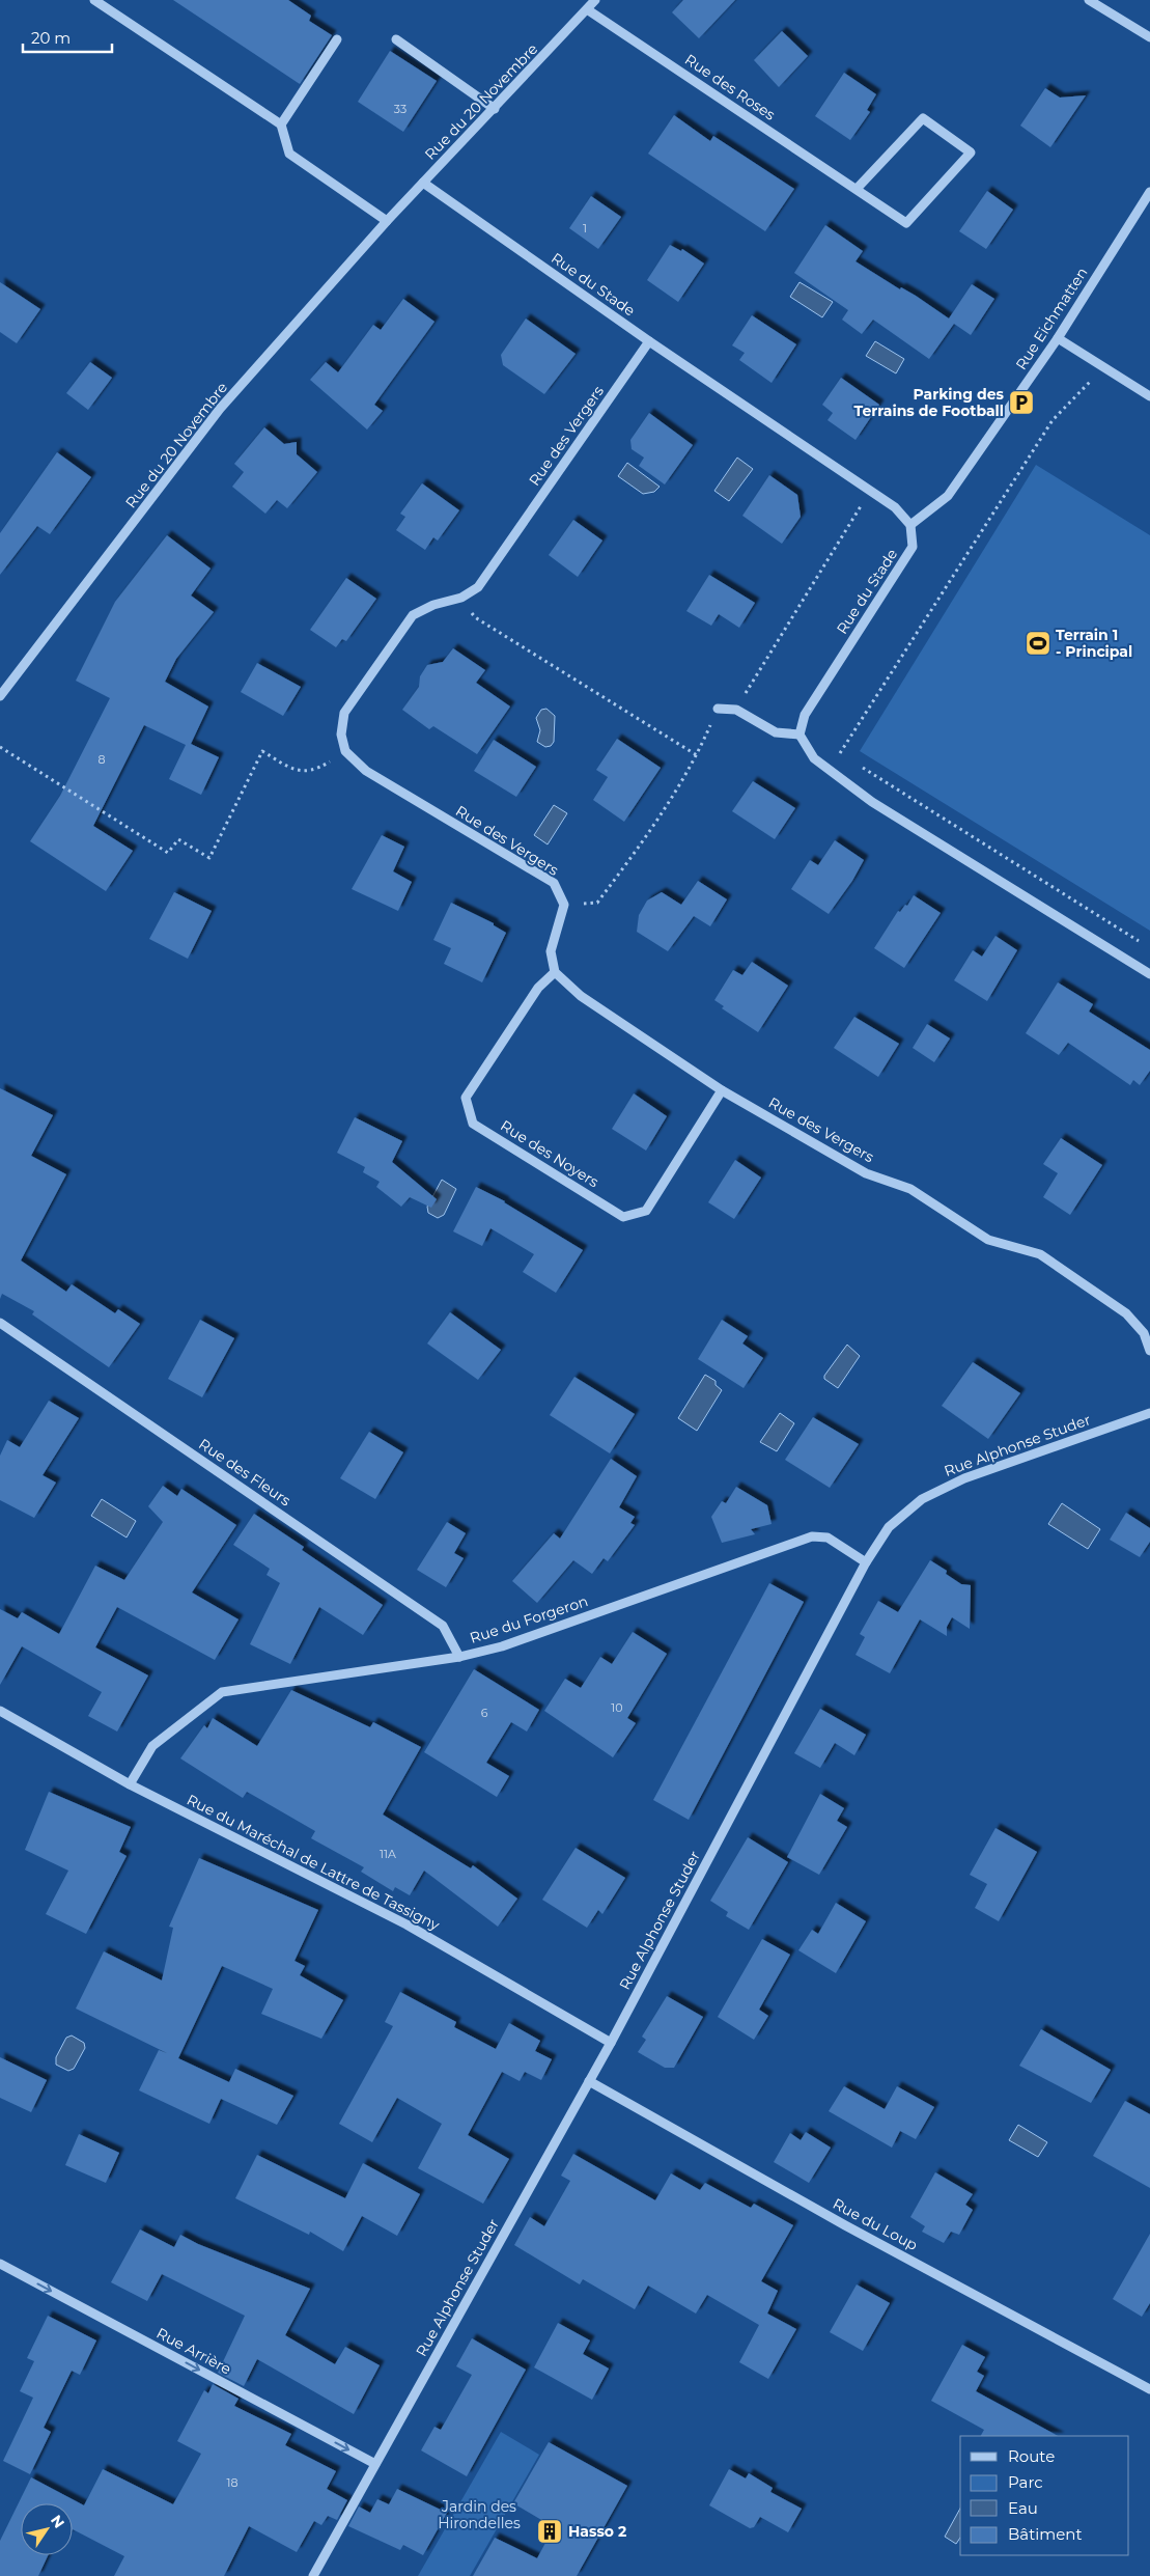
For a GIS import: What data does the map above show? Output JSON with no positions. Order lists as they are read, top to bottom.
{
  "streets": {
    "street": [
      "Rue des Roses",
      "Rue du 20 Novembre",
      "Rue du Stade",
      "Rue Eichmatten",
      "Rue des Vergers",
      "Rue des Noyers",
      "Rue Alphonse Studer",
      "Rue des Fleurs",
      "Rue du Forgeron",
      "Rue du Maréchal de Lattre de Tassigny",
      "Rue du Loup",
      "Rue Arrière"
    ]
  },
  "crossings": [
    ["Rue des Roses", "Rue du 20 Novembre"],
    ["Rue du 20 Novembre", "Rue du Stade"],
    ["Rue du Stade", "Rue Eichmatten"],
    ["Rue du Stade", "Rue des Vergers"],
    ["Rue des Vergers", "Rue des Noyers"],
    ["Rue Alphonse Studer", "Rue du Forgeron"],
    ["Rue Alphonse Studer", "Rue du Maréchal de Lattre de Tassigny"],
    ["Rue Alphonse Studer", "Rue du Loup"],
    ["Rue Alphonse Studer", "Rue Arrière"],
    ["Rue des Fleurs", "Rue du Forgeron"],
    ["Rue du Forgeron", "Rue du Maréchal de Lattre de Tassigny"]
  ],
  "one_way": ["Rue Arrière"],
  "parks": ["Jardin des Hirondelles"],
  "places": {
    "parking": ["Parking des Terrains de Football"],
    "sports": ["Terrain 1 - Principal"],
    "building": ["Hasso 2"]
  },
  "house_numbers": [
    "33",
    "1",
    "8",
    "10",
    "6",
    "11A",
    "18"
  ],
  "legend": [
    "Route",
    "Parc",
    "Eau",
    "Bâtiment"
  ],
  "scale_bar": "20 m",
  "north": "top right"
}
